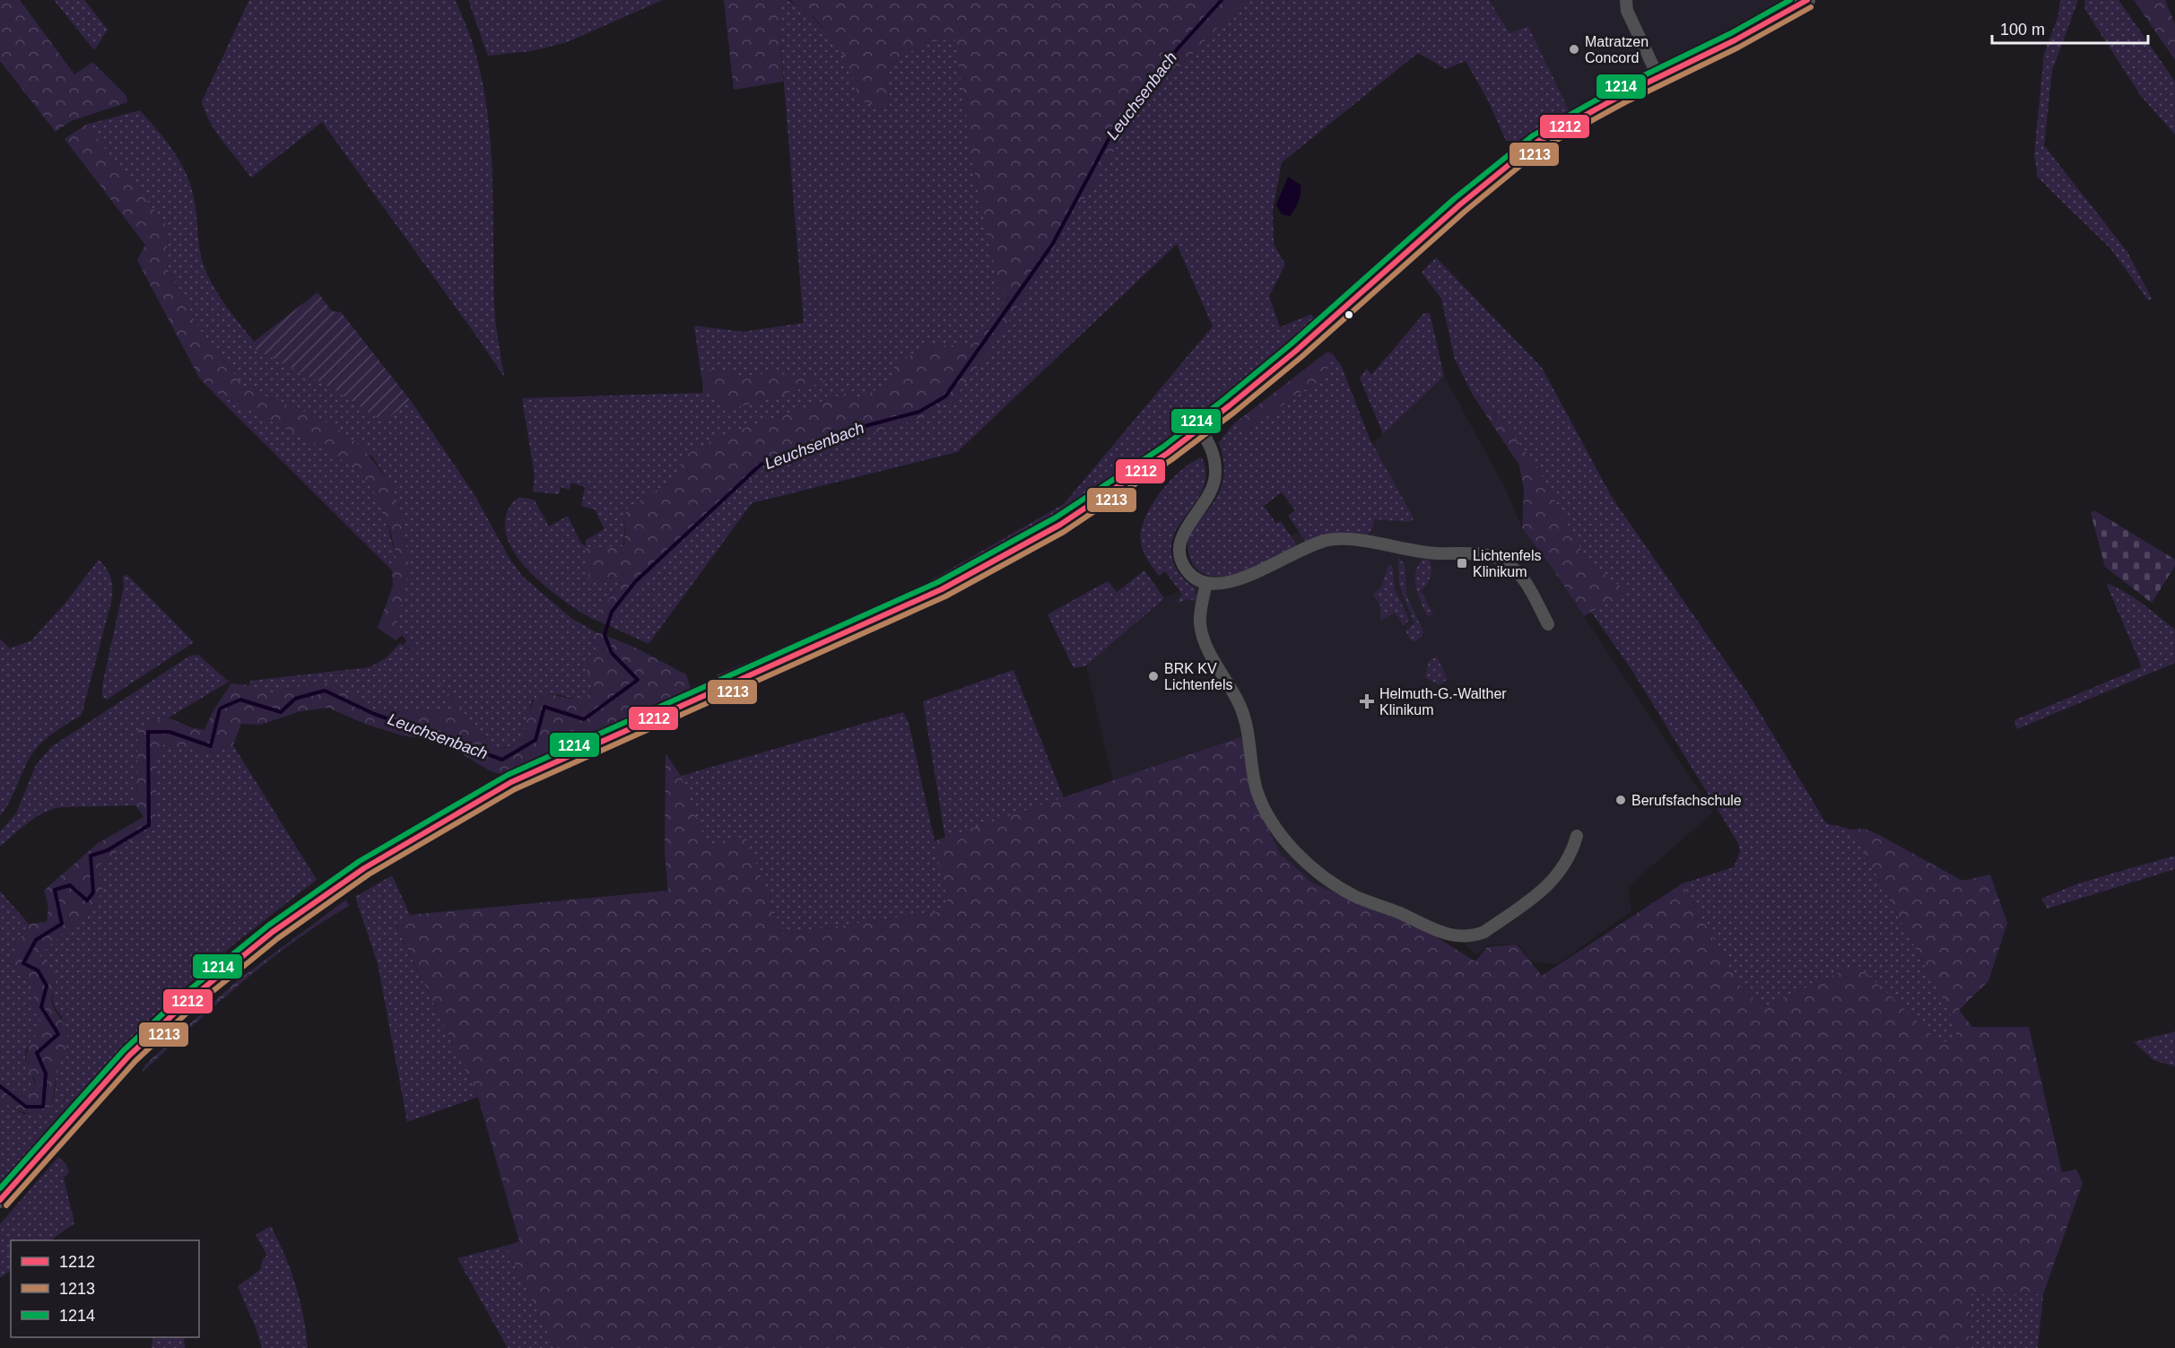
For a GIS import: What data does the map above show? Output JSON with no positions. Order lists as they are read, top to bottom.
{
  "water": ["Leuchsenbach"],
  "places": {
    "other": ["Matratzen Concord", "BRK KV Lichtenfels", "Berufsfachschule"],
    "transit": ["Lichtenfels Klinikum"],
    "health": ["Helmuth-G.-Walther Klinikum"]
  },
  "lines": ["transit line 1212", "transit line 1214", "transit line 1213"],
  "legend": ["1212", "1213", "1214"],
  "scale_bar": "100 m"
}
